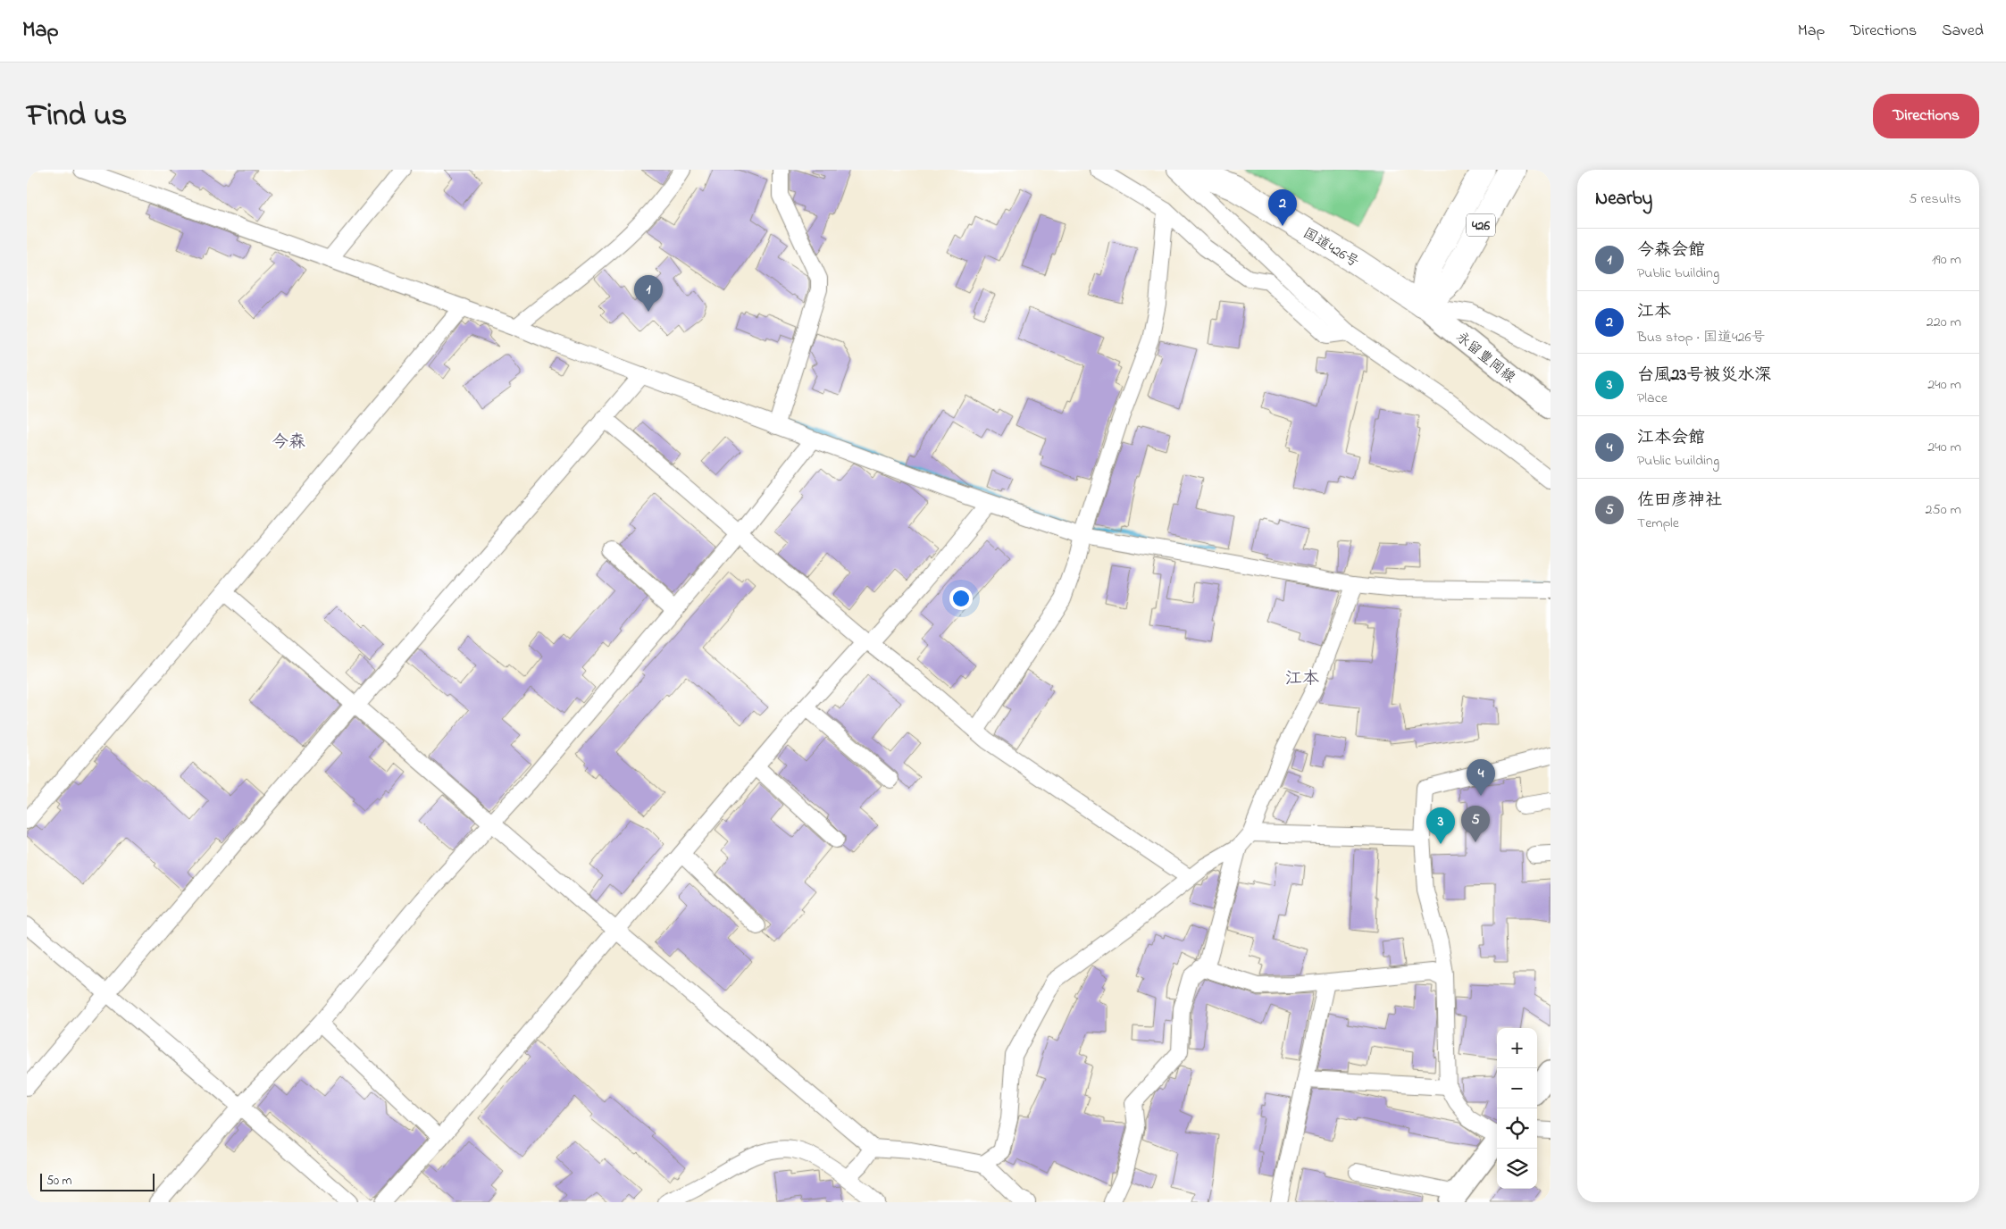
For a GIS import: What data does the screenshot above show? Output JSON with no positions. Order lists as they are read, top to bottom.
{
  "streets": {
    "highway": ["426", "国道426号"],
    "main road": ["永留豊岡線"]
  },
  "crossings": [
    ["426", "国道426号"],
    ["426", "永留豊岡線"],
    ["国道426号", "永留豊岡線"]
  ],
  "districts": ["今森", "江本"],
  "scale_bar": "50 m",
  "page": {
    "header": "Map",
    "nav": ["Map", "Directions", "Saved"],
    "title": "Find us",
    "buttons": "Directions",
    "heading": ["Nearby", "5 results"],
    "pins": [
      "2",
      "1",
      "4",
      "5",
      "3"
    ],
    "list": [
      {
        "mark": "1",
        "name": "今森会館",
        "note": "Public building",
        "value": "190 m"
      },
      {
        "mark": "2",
        "name": "江本",
        "note": "Bus stop · 国道426号",
        "value": "220 m"
      },
      {
        "mark": "3",
        "name": "台風23号被災水深",
        "note": "Place",
        "value": "240 m"
      },
      {
        "mark": "4",
        "name": "江本会館",
        "note": "Public building",
        "value": "240 m"
      },
      {
        "mark": "5",
        "name": "佐田彦神社",
        "note": "Temple",
        "value": "250 m"
      }
    ],
    "map_buttons": ["+", "−"],
    "scale": "50 m"
  }
}
